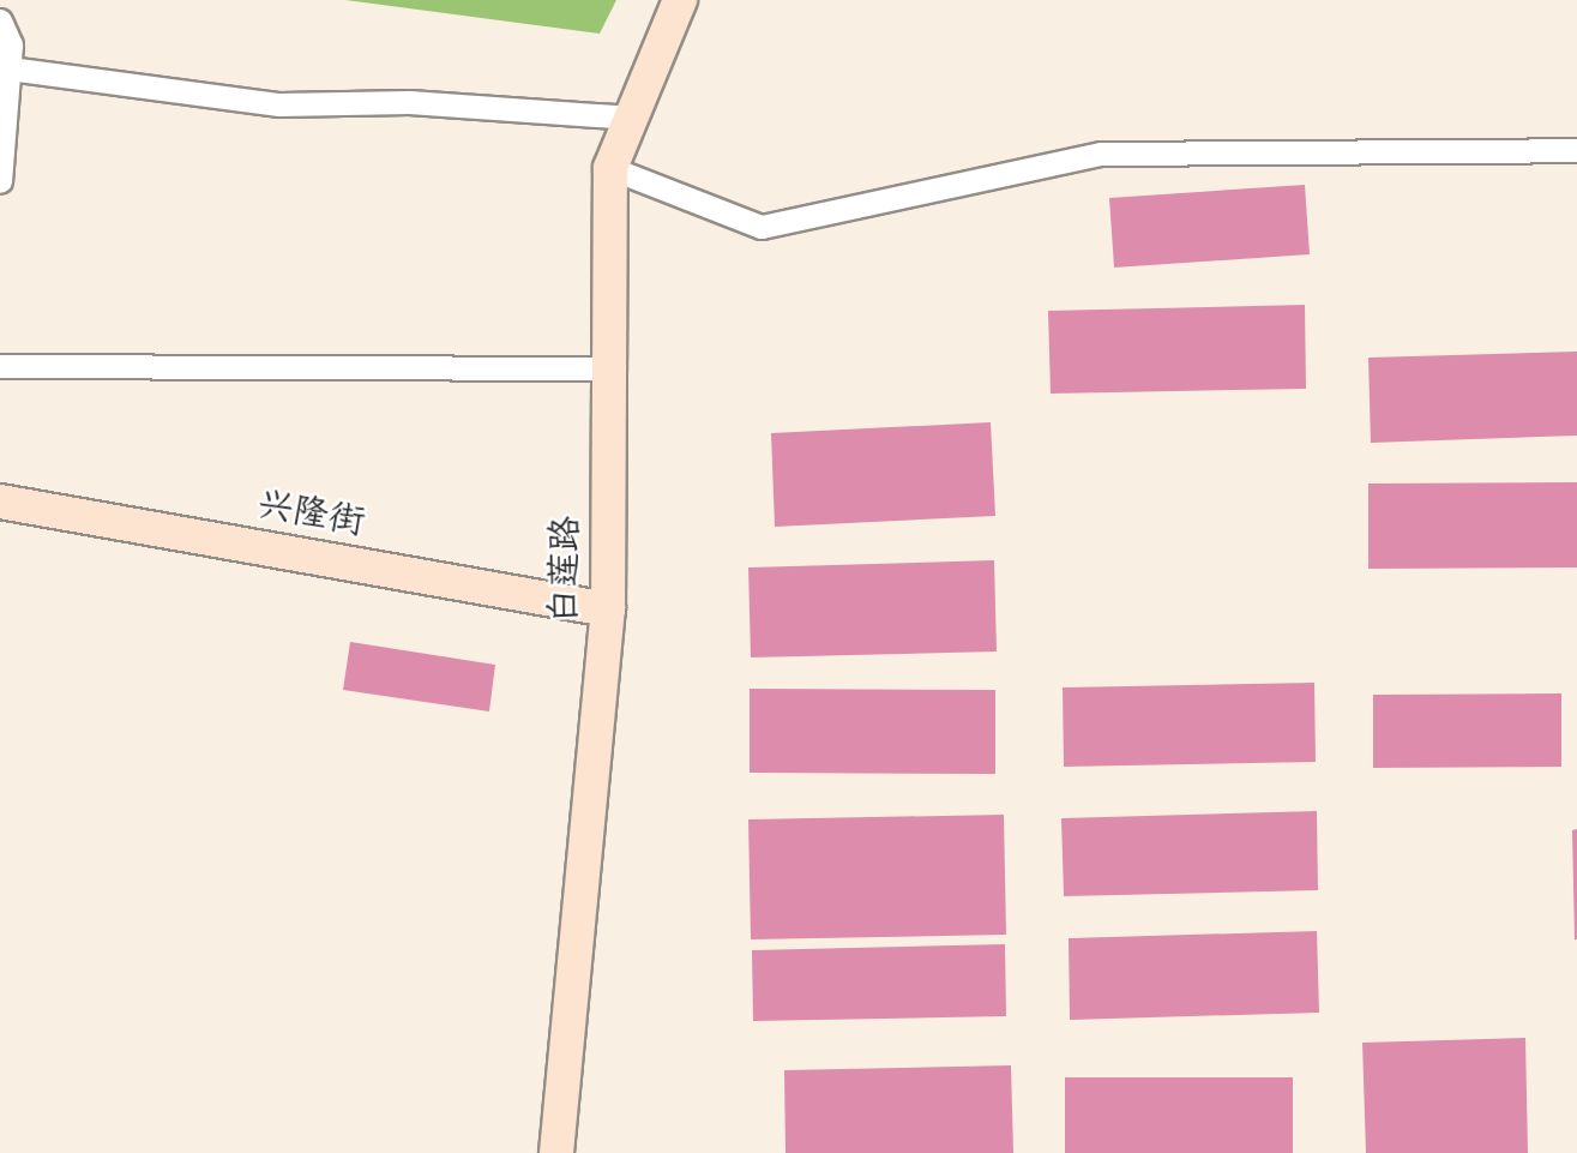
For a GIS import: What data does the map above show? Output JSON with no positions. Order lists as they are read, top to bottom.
{
  "streets": {
    "main road": ["兴隆街", "白莲路"]
  },
  "crossings": [
    ["兴隆街", "白莲路"]
  ]
}
